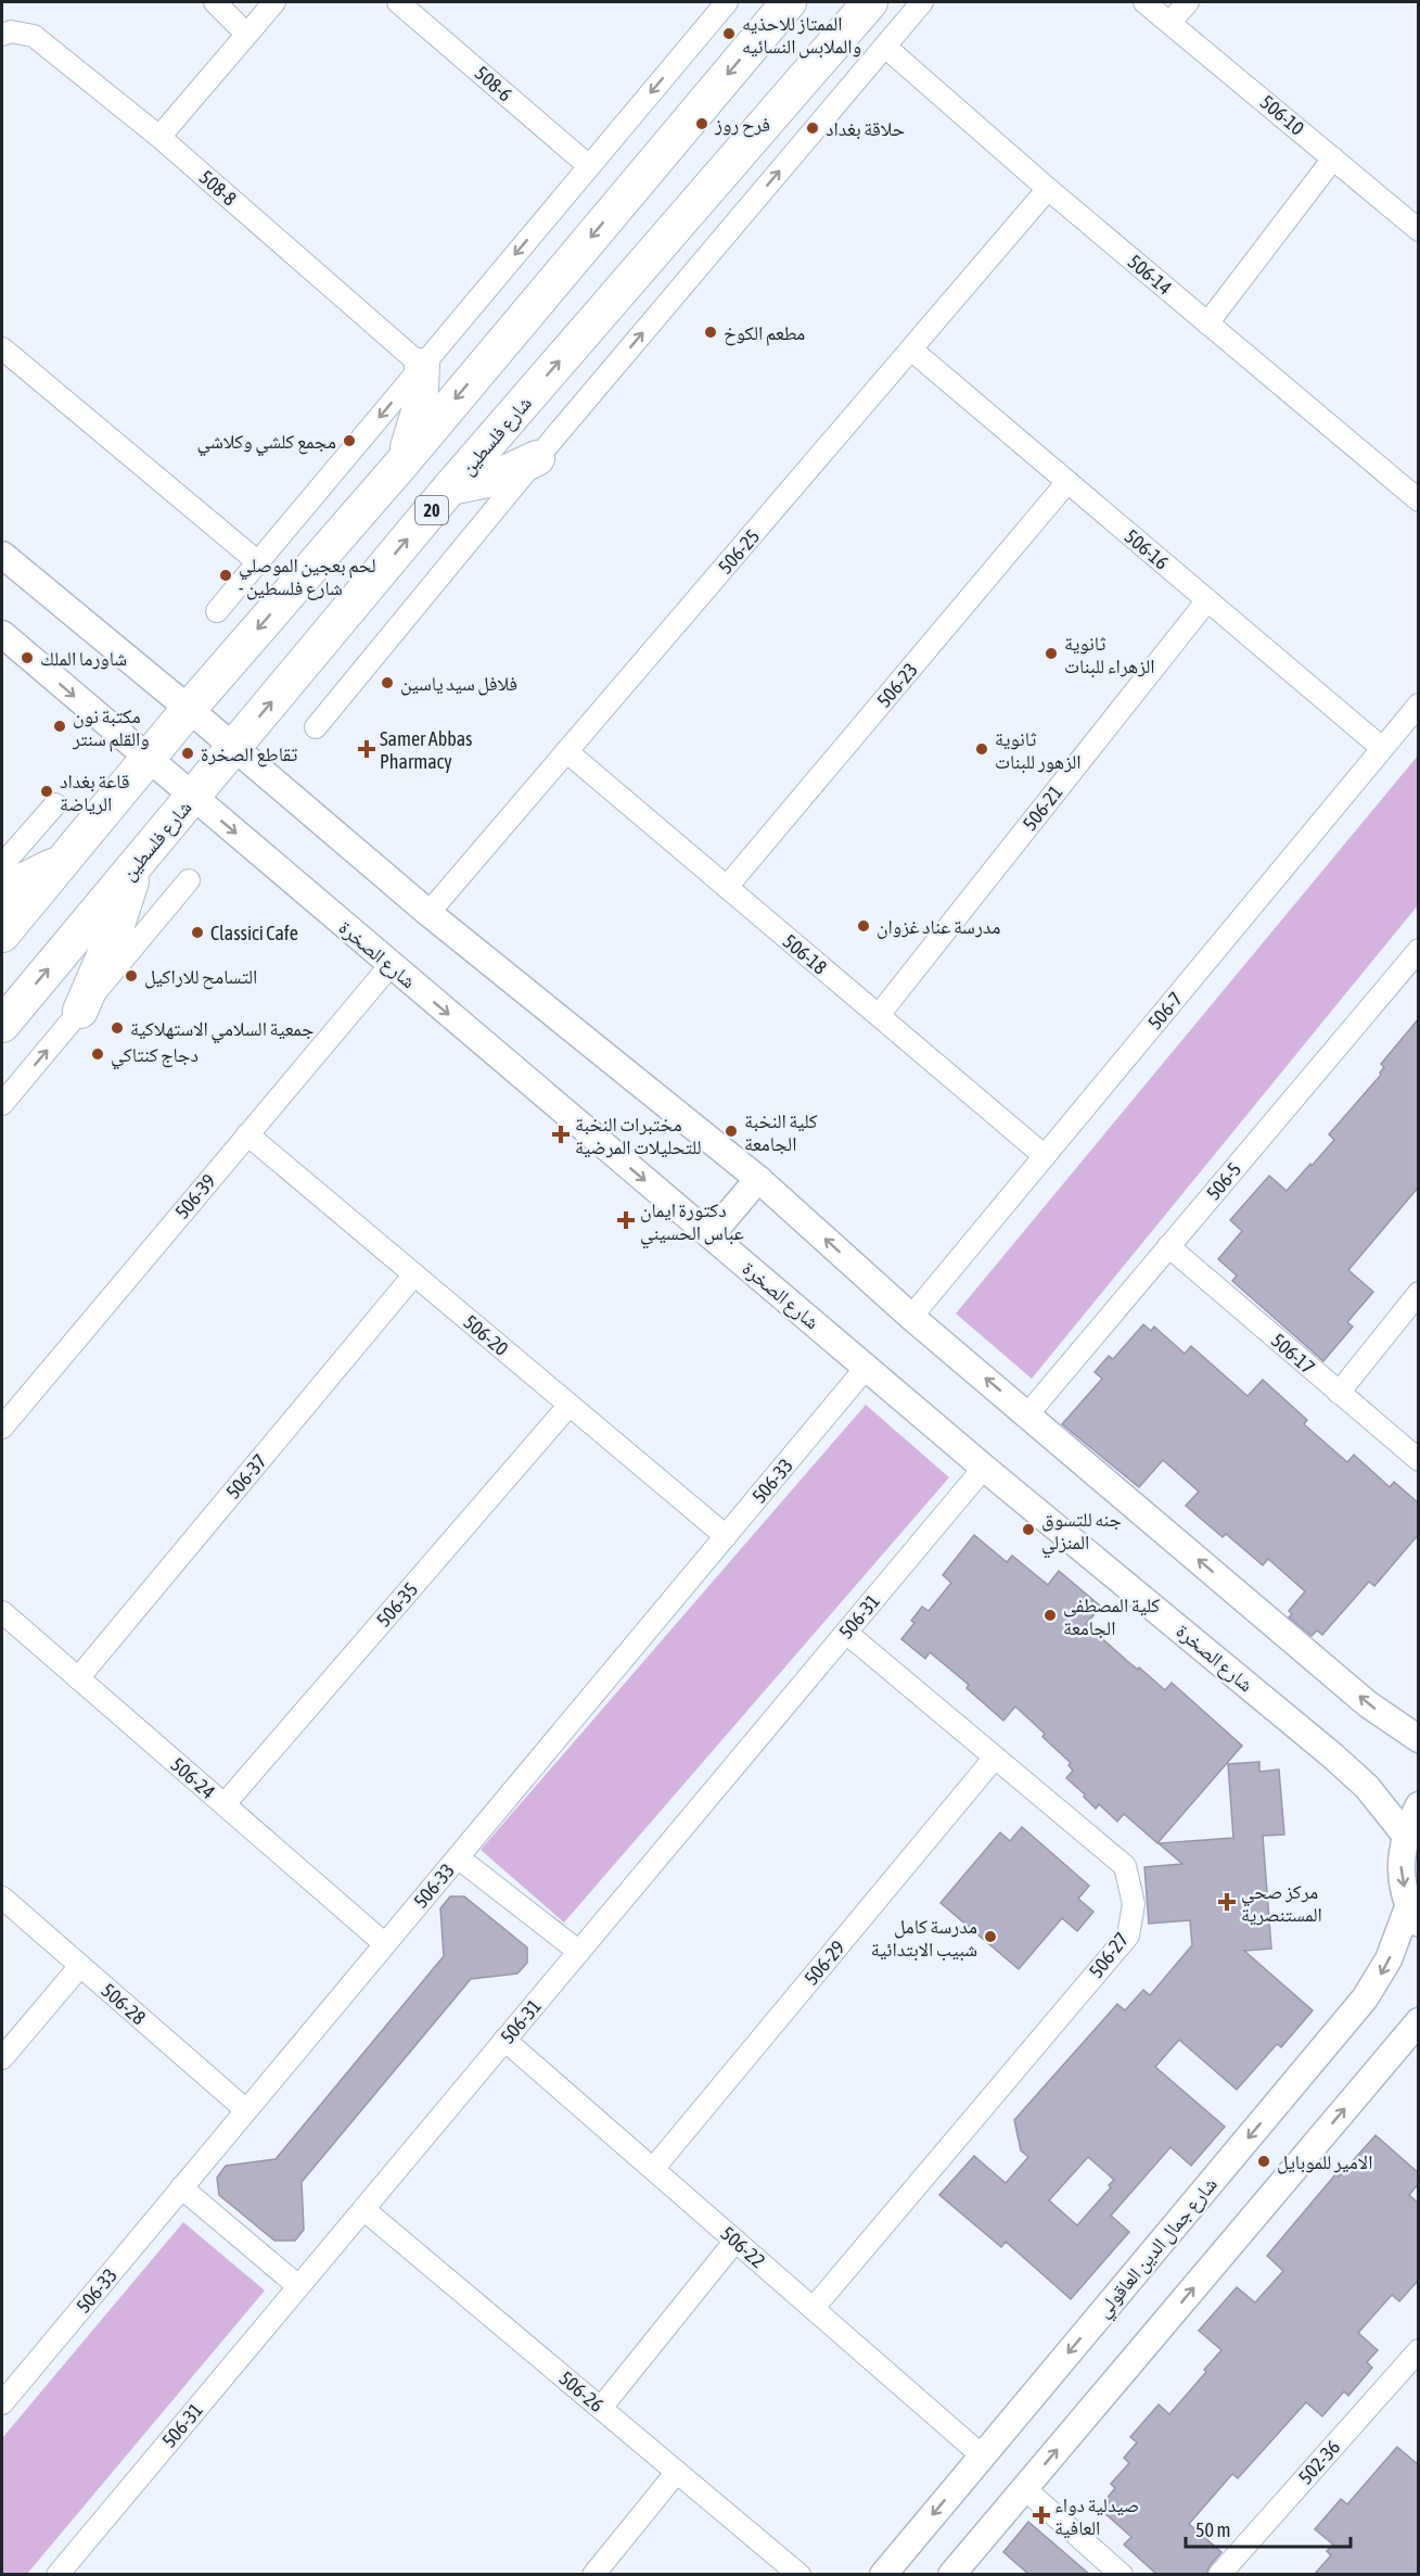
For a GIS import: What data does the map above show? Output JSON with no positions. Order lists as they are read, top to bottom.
{
  "streets": {
    "main road": ["شارع فلسطين", "20"],
    "street": [
      "508-6",
      "506-10",
      "508-8",
      "506-14",
      "506-16",
      "506-25",
      "506-23",
      "506-21",
      "شارع الصخرة",
      "506-18",
      "506-7",
      "506-5",
      "506-39",
      "506-20",
      "506-17",
      "506-37",
      "506-33",
      "506-35",
      "506-31",
      "506-24",
      "506-27",
      "506-29",
      "506-28",
      "506-22",
      "شارع جمال الدين العاقولي",
      "506-26",
      "502-36"
    ]
  },
  "crossings": [
    ["506-14", "506-25"],
    ["شارع فلسطين", "شارع الصخرة"],
    ["506-16", "506-25"],
    ["506-16", "506-23"],
    ["506-16", "506-21"],
    ["506-16", "506-7"],
    ["506-25", "506-18"],
    ["506-23", "506-18"],
    ["506-21", "506-18"],
    ["شارع الصخرة", "506-39"],
    ["شارع الصخرة", "506-33"],
    ["شارع الصخرة", "506-31"],
    ["506-18", "506-7"],
    ["506-5", "506-17"],
    ["506-39", "506-20"],
    ["506-20", "506-37"],
    ["506-20", "506-33"],
    ["506-20", "506-35"],
    ["506-37", "506-24"],
    ["506-33", "506-24"],
    ["506-33", "506-28"],
    ["506-35", "506-24"],
    ["506-31", "506-27"],
    ["506-31", "506-22"],
    ["506-31", "506-26"],
    ["506-27", "506-29"],
    ["506-27", "506-22"],
    ["506-29", "506-22"],
    ["506-22", "شارع جمال الدين العاقولي"]
  ],
  "places": {
    "other": [
      "الممتاز للاحذيه والملابس النسائيه",
      "فرح روز",
      "حلاقة بغداد",
      "مطعم الكوخ",
      "مجمع كلشي وكلاشي",
      "لحم بعجين الموصلي - شارع فلسطين",
      "ثانوية الزهراء للبنات",
      "شاورما الملك",
      "فلافل سيد ياسين",
      "مكتبة نون والقلم سنتر",
      "ثانوية الزهور للبنات",
      "تقاطع الصخرة",
      "قاعة بغداد الرياضة",
      "مدرسة عناد غزوان",
      "Classici Cafe",
      "التسامح للاراكيل",
      "جمعية السلامي الاستهلاكية",
      "دجاج كنتاكي",
      "كلية النخبة الجامعة",
      "جنه للتسوق المنزلي",
      "كلية المصطفى الجامعة",
      "مدرسة كامل شبيب الابتدائية",
      "الامير للموبايل"
    ],
    "health": [
      "Samer Abbas Pharmacy",
      "مختبرات النخبة للتحليلات المرضية",
      "دكتورة ايمان عباس الحسيني",
      "مركز صحي المستنصرية",
      "صيدلية دواء العافية"
    ]
  },
  "scale_bar": "50 m"
}
